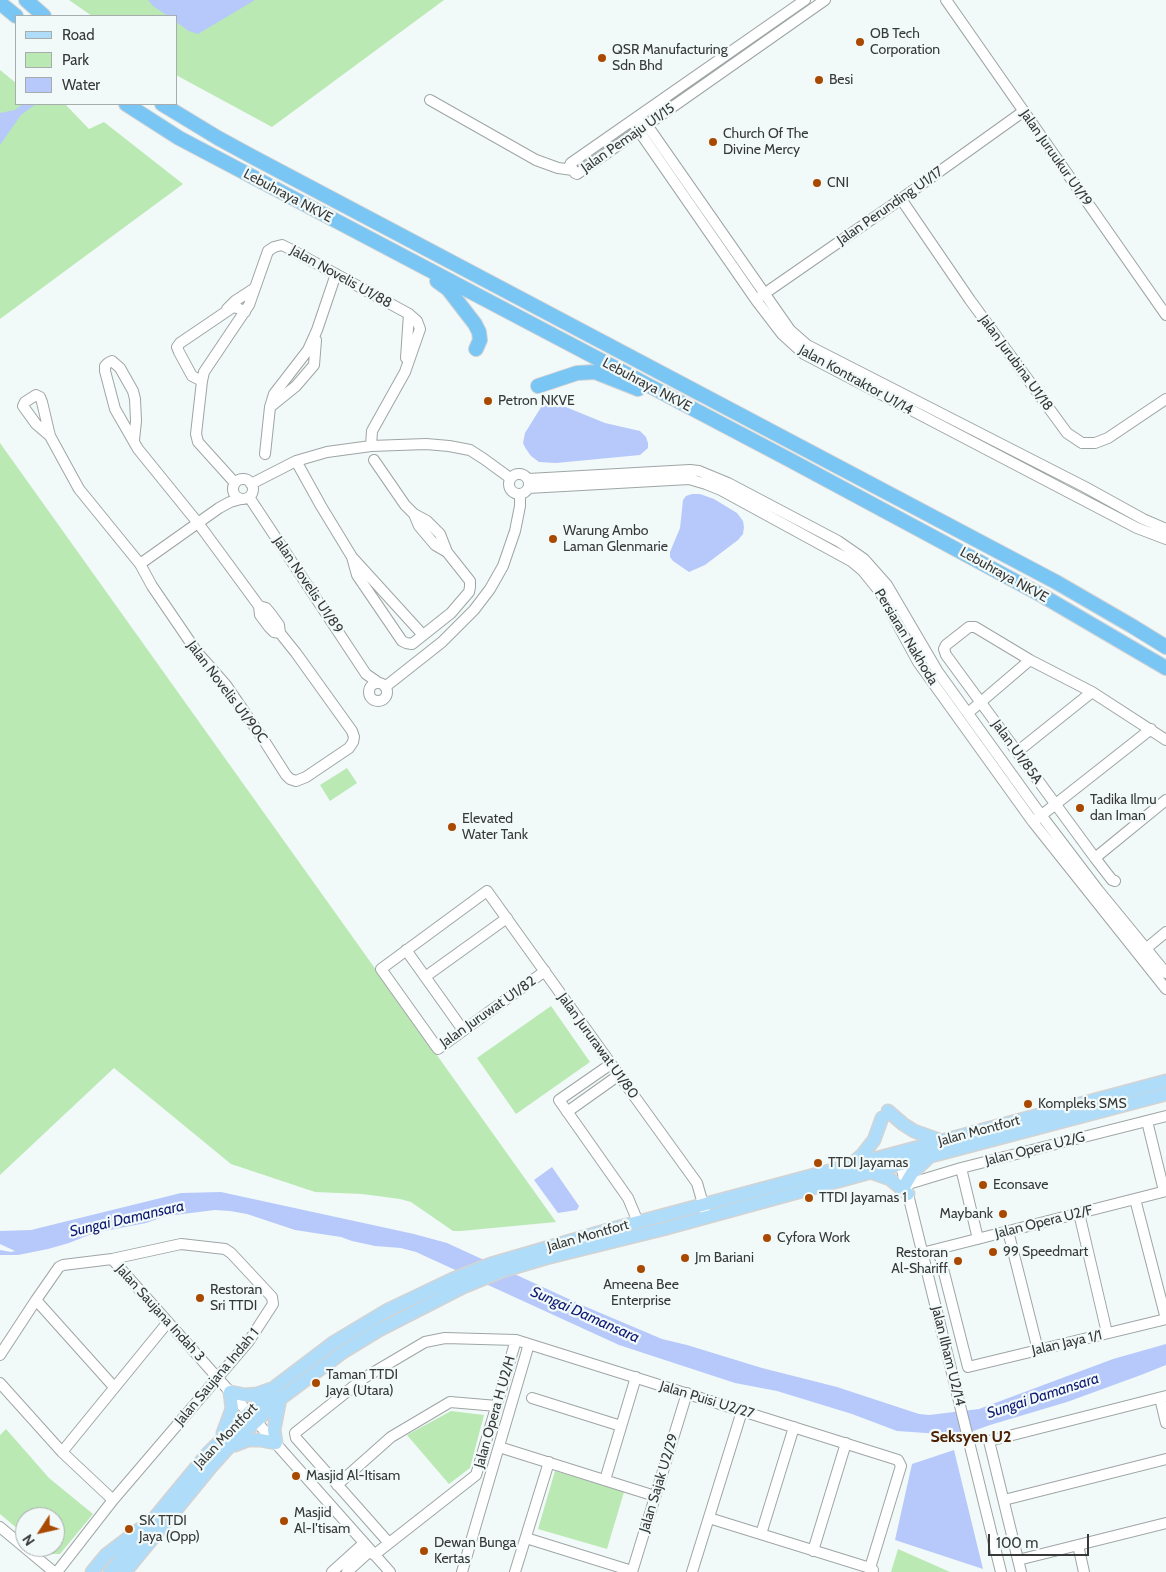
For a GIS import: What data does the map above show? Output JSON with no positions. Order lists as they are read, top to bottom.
{
  "streets": {
    "highway": ["Lebuhraya NKVE"],
    "main road": ["Jalan Montfort"],
    "street": [
      "Jalan Pemaju U1/15",
      "Jalan Juruukur U1/19",
      "Jalan Perunding U1/17",
      "Jalan Novelis U1/88",
      "Jalan Jurubina U1/18",
      "Jalan Kontraktor U1/14",
      "Jalan Novelis U1/89",
      "Persiaran Nakhoda",
      "Jalan Novelis U1/90C",
      "Jalan U1/85A",
      "Jalan Juruwat U1/82",
      "Jalan Jururawat U1/80",
      "Jalan Opera U2/G",
      "Jalan Opera U2/F",
      "Jalan Saujana Indah 3",
      "Jalan Jaya 1/1",
      "Jalan Ilham U2/14",
      "Jalan Saujana Indah 1",
      "Jalan Puisi U2/27",
      "Jalan Opera H U2/H",
      "Jalan Sajak U2/29"
    ]
  },
  "crossings": [
    ["Jalan Pemaju U1/15", "Jalan Kontraktor U1/14"],
    ["Jalan Juruukur U1/19", "Jalan Perunding U1/17"],
    ["Jalan Perunding U1/17", "Jalan Jurubina U1/18"],
    ["Jalan Perunding U1/17", "Jalan Kontraktor U1/14"],
    ["Jalan Novelis U1/88", "Jalan Novelis U1/89"],
    ["Jalan Novelis U1/89", "Persiaran Nakhoda"],
    ["Jalan Juruwat U1/82", "Jalan Jururawat U1/80"],
    ["Jalan Jururawat U1/80", "Jalan Montfort"],
    ["Jalan Montfort", "Jalan Saujana Indah 3"],
    ["Jalan Montfort", "Jalan Ilham U2/14"],
    ["Jalan Opera U2/G", "Jalan Ilham U2/14"],
    ["Jalan Opera U2/F", "Jalan Jaya 1/1"],
    ["Jalan Opera U2/F", "Jalan Ilham U2/14"],
    ["Jalan Saujana Indah 3", "Jalan Saujana Indah 1"],
    ["Jalan Saujana Indah 3", "Jalan Opera H U2/H"],
    ["Jalan Puisi U2/27", "Jalan Opera H U2/H"],
    ["Jalan Puisi U2/27", "Jalan Sajak U2/29"]
  ],
  "districts": ["Seksyen U2"],
  "water": ["Sungai Damansara"],
  "places": [
    "OB Tech Corporation",
    "QSR Manufacturing Sdn Bhd",
    "Besi",
    "Church Of The Divine Mercy",
    "CNI",
    "Petron NKVE",
    "Warung Ambo Laman Glenmarie",
    "Tadika Ilmu dan Iman",
    "Elevated Water Tank",
    "Kompleks SMS",
    "TTDI Jayamas",
    "Econsave",
    "TTDI Jayamas 1",
    "Maybank",
    "Cyfora Work",
    "99 Speedmart",
    "Jm Bariani",
    "Restoran Al-Shariff",
    "Ameena Bee Enterprise",
    "Restoran Sri TTDI",
    "Taman TTDI Jaya (Utara)",
    "Masjid Al-Itisam",
    "Masjid Al-I'tisam",
    "SK TTDI Jaya (Opp)",
    "Dewan Bunga Kertas"
  ],
  "legend": ["Road", "Park", "Water"],
  "scale_bar": "100 m",
  "north": "bottom left"
}
